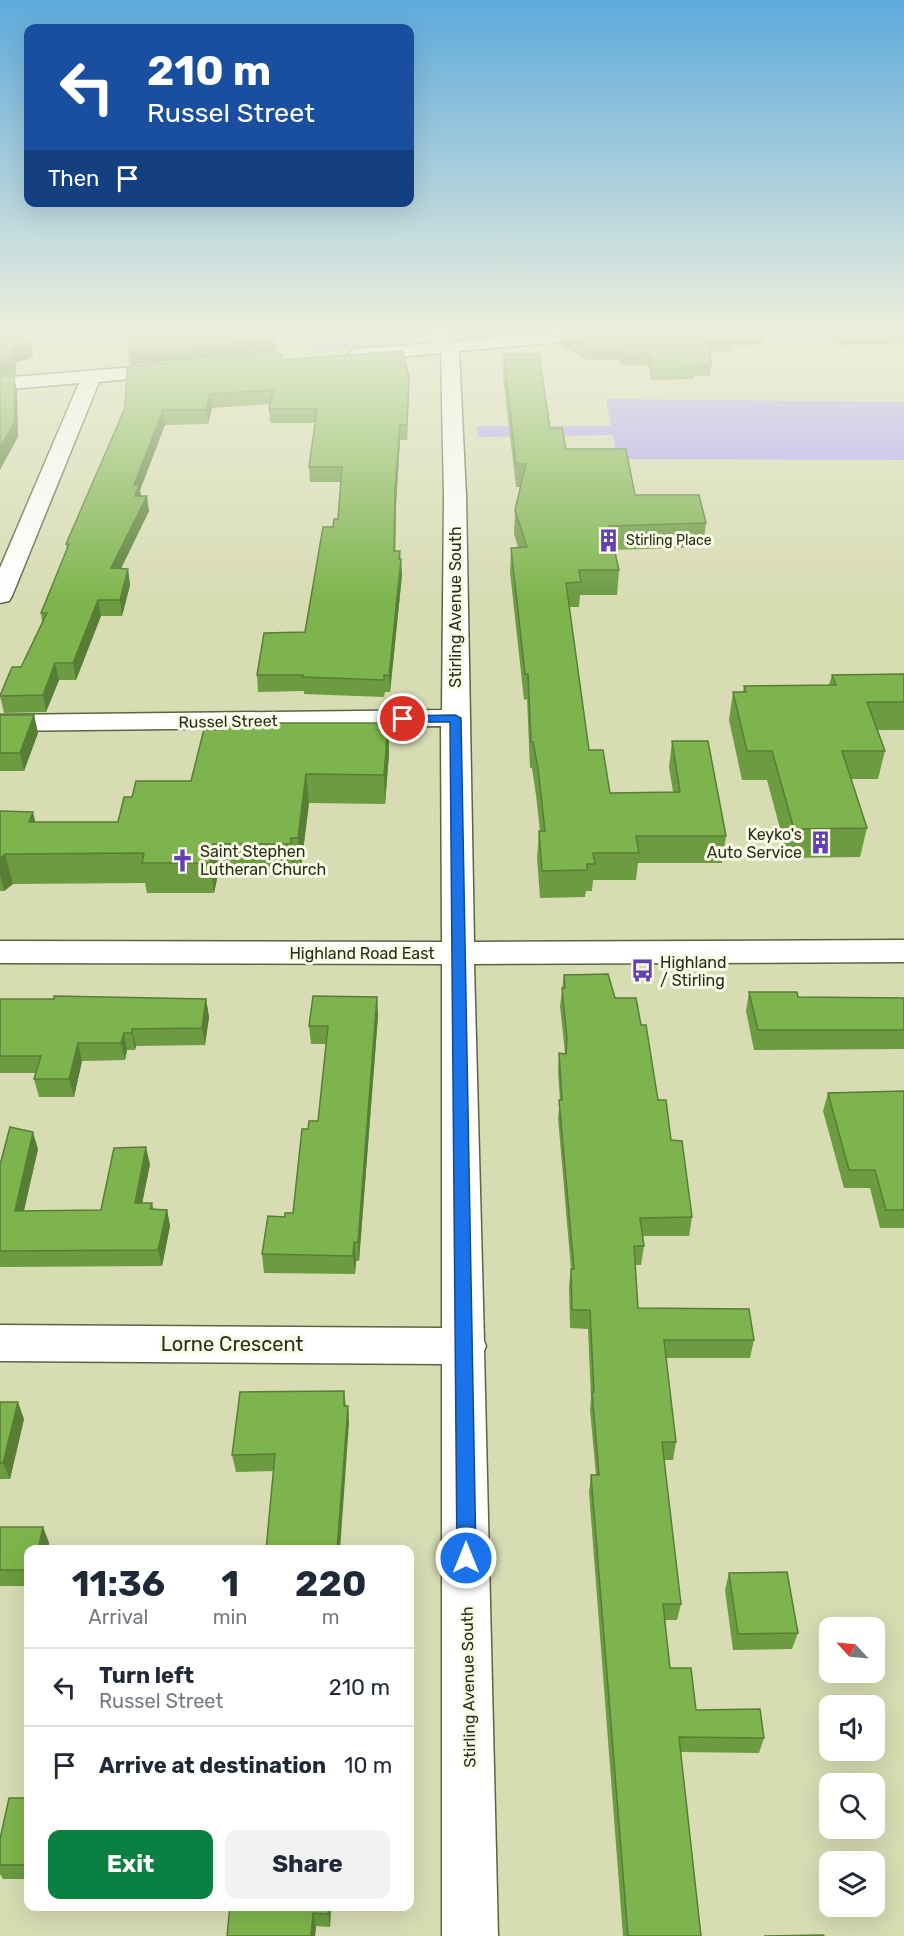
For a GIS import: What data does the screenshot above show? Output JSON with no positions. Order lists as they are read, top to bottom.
{
  "streets": {
    "street": [
      "Stirling Avenue South",
      "Russel Street",
      "Highland Road East",
      "Lorne Crescent"
    ]
  },
  "crossings": [
    ["Stirling Avenue South", "Russel Street"],
    ["Stirling Avenue South", "Highland Road East"],
    ["Stirling Avenue South", "Lorne Crescent"]
  ],
  "places": {
    "building": ["Stirling Place", "Keyko's Auto Service"],
    "church": ["Saint Stephen Lutheran Church"],
    "bus stop": ["Highland / Stirling"]
  },
  "north": "top left",
  "page": {
    "turn": ["210 m", "Russel Street"],
    "then": "Then",
    "eta": [
      "11:36",
      "Arrival",
      "1",
      "min",
      "220",
      "m"
    ],
    "list": [
      {
        "name": "Turn left",
        "note": "Russel Street",
        "value": "210 m"
      },
      {
        "name": "Arrive at destination",
        "value": "10 m"
      }
    ],
    "buttons": ["Exit", "Share"]
  }
}
